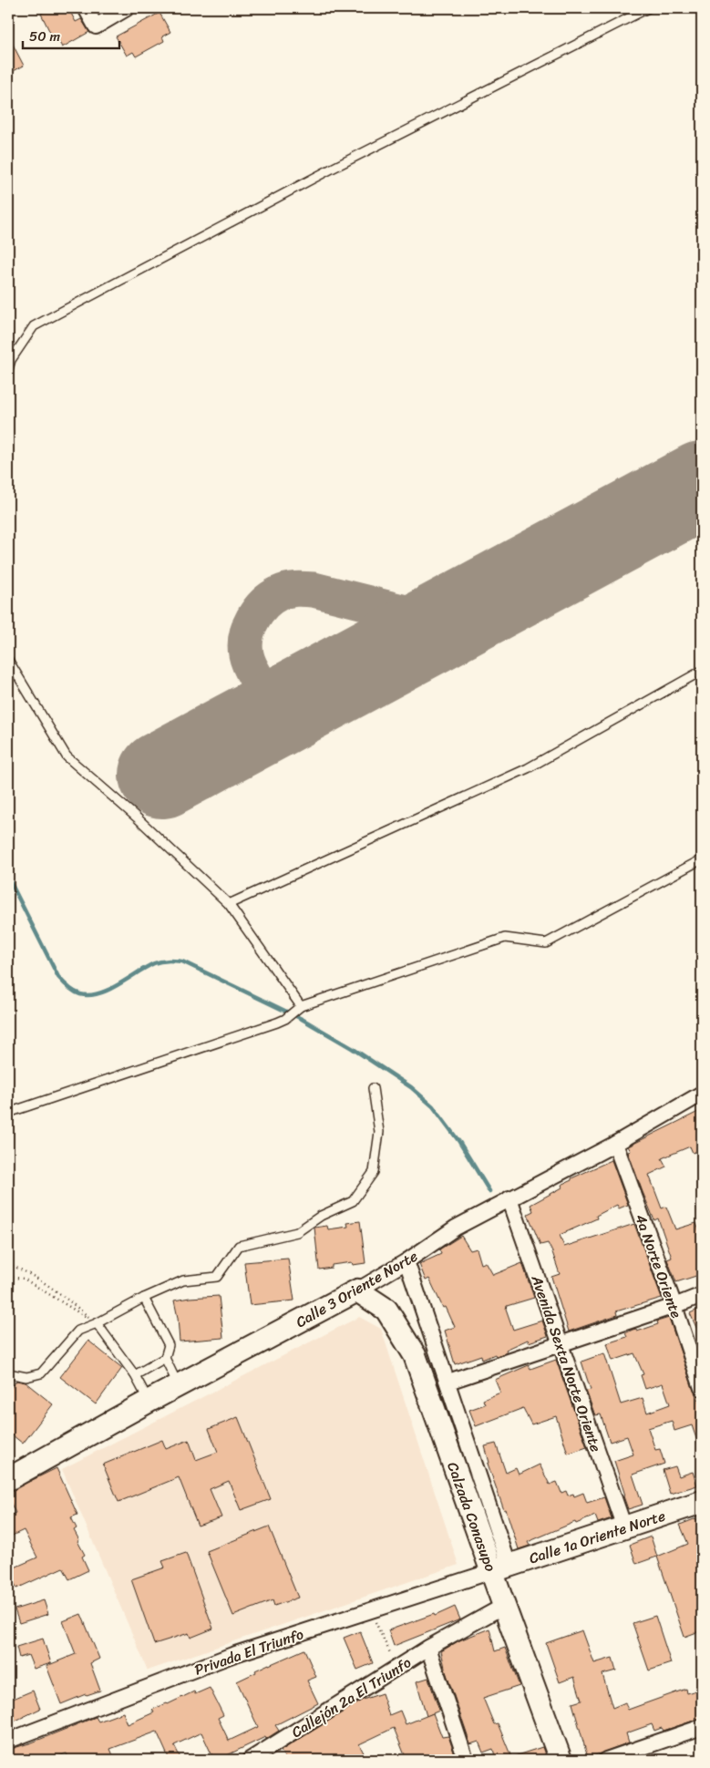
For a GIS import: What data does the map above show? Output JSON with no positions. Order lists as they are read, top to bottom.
{
  "streets": {
    "street": [
      "4a Norte Oriente",
      "Calle 3 Oriente Norte",
      "Avenida Sexta Norte Oriente",
      "Calzada Conasupo",
      "Calle 1a Oriente Norte",
      "Privada El Triunfo",
      "Callejón 2a El Triunfo"
    ]
  },
  "crossings": [
    ["4a Norte Oriente", "Calle 3 Oriente Norte"],
    ["Calle 3 Oriente Norte", "Avenida Sexta Norte Oriente"],
    ["Calle 3 Oriente Norte", "Calzada Conasupo"],
    ["Avenida Sexta Norte Oriente", "Calle 1a Oriente Norte"],
    ["Calzada Conasupo", "Calle 1a Oriente Norte"],
    ["Calzada Conasupo", "Privada El Triunfo"],
    ["Calzada Conasupo", "Callejón 2a El Triunfo"],
    ["Calle 1a Oriente Norte", "Privada El Triunfo"]
  ],
  "scale_bar": "50 m"
}
